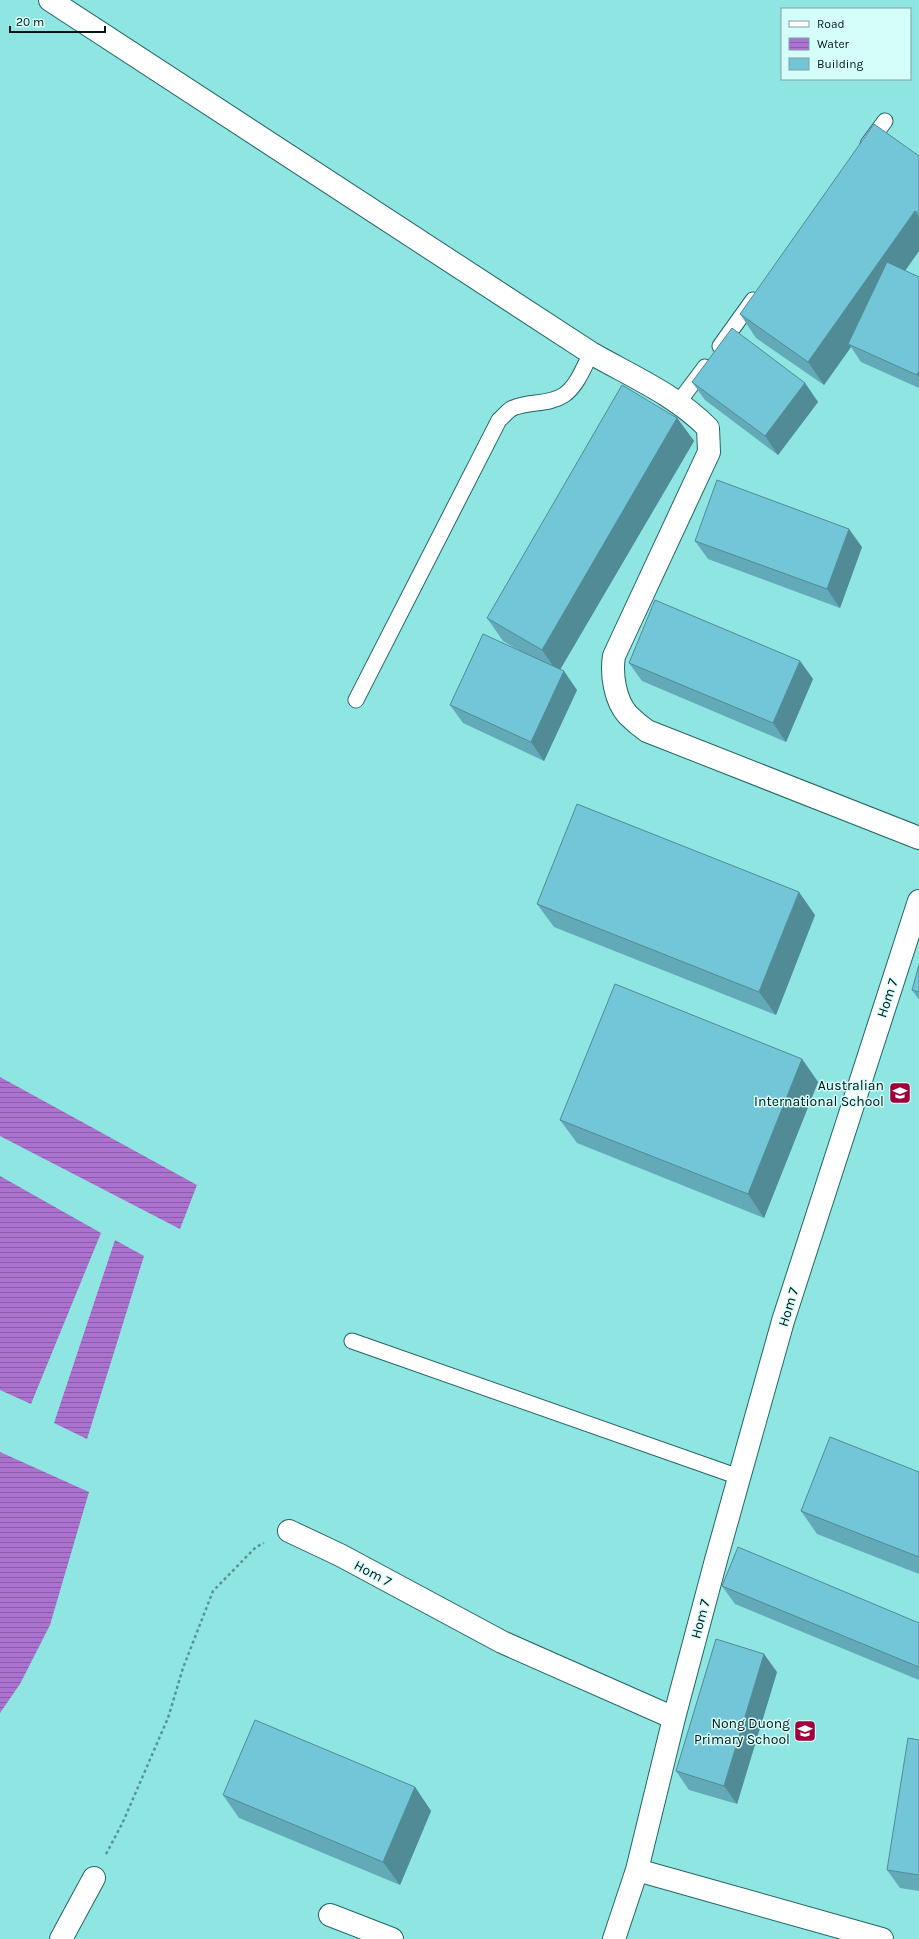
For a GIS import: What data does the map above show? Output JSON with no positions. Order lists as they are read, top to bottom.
{
  "streets": {
    "street": ["Hom 7"]
  },
  "places": {
    "school or university": ["Australian International School", "Nong Duong Primary School"]
  },
  "legend": ["Road", "Water", "Building"],
  "scale_bar": "20 m"
}
